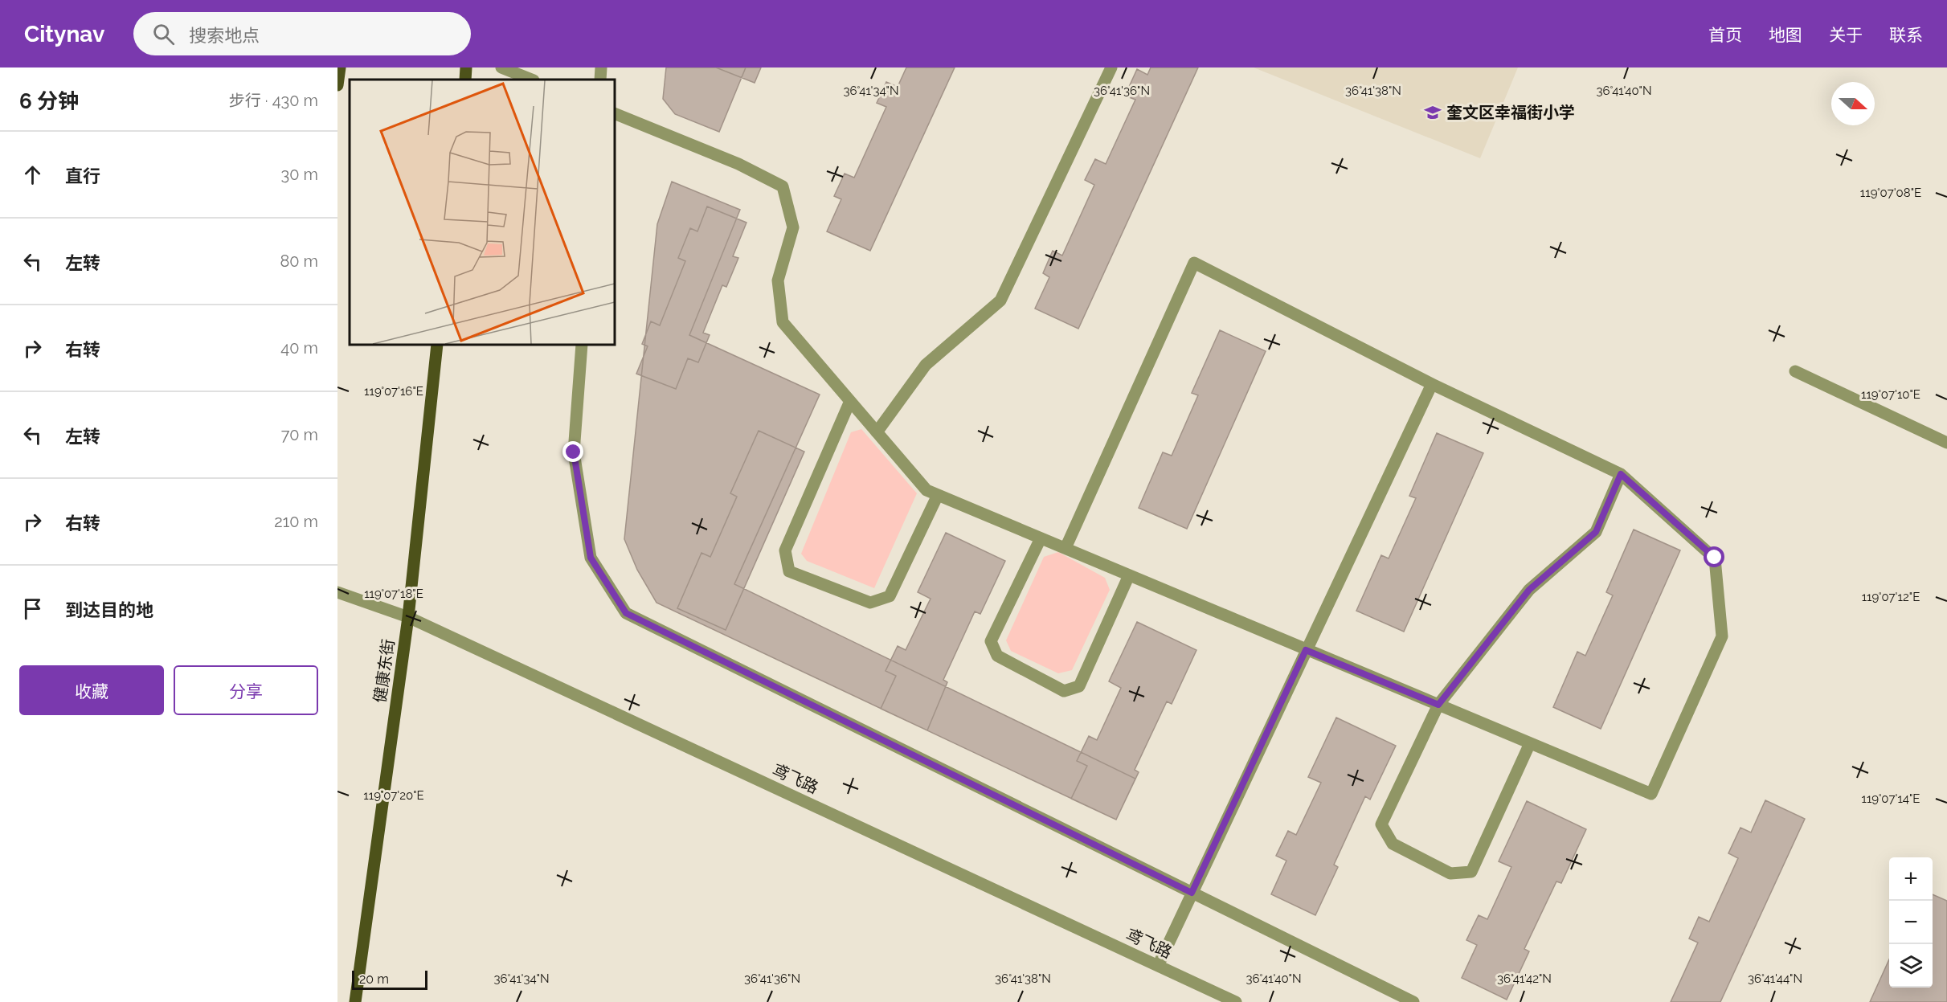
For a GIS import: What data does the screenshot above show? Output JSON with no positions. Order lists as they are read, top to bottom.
{
  "streets": {
    "main road": ["健康东街"],
    "street": ["鸢飞路"]
  },
  "crossings": [
    ["健康东街", "鸢飞路"]
  ],
  "places": {
    "school or university": ["奎文区幸福街小学"]
  },
  "scale_bar": "20 m",
  "north": "right",
  "page": {
    "header": "Citynav",
    "search": "搜索地点",
    "nav": [
      "首页",
      "地图",
      "关于",
      "联系"
    ],
    "heading": ["6 分钟", "步行 · 430 m"],
    "list": [
      ["直行", "30 m"],
      ["左转", "80 m"],
      ["右转", "40 m"],
      ["左转", "70 m"],
      ["右转", "210 m"],
      "到达目的地"
    ],
    "buttons": ["收藏", "分享"],
    "map_buttons": ["+", "−"],
    "scale": "20 m"
  },
  "coordinates": [
    "36°41'34\"N",
    "36°41'36\"N",
    "36°41'38\"N",
    "36°41'40\"N",
    "119°07'08\"E",
    "119°07'16\"E",
    "119°07'10\"E",
    "119°07'18\"E",
    "119°07'12\"E",
    "119°07'20\"E",
    "119°07'14\"E",
    "36°41'42\"N",
    "36°41'44\"N"
  ]
}
